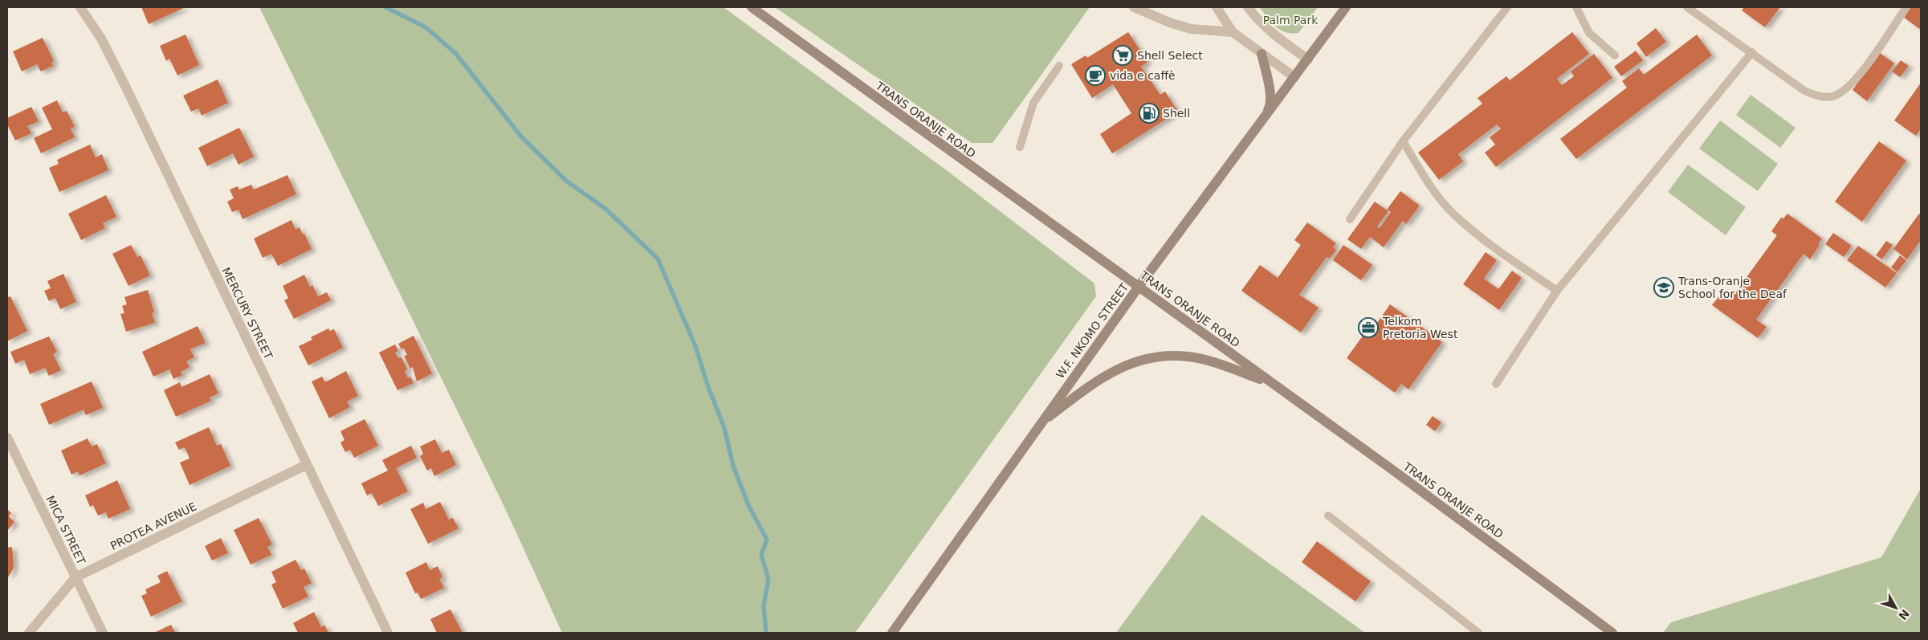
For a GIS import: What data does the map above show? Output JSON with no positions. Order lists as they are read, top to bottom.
{
  "streets": {
    "main road": ["TRANS ORANJE ROAD", "W.F. NKOMO STREET"],
    "street": ["MERCURY STREET", "PROTEA AVENUE", "MICA STREET"]
  },
  "crossings": [
    ["TRANS ORANJE ROAD", "W.F. NKOMO STREET"],
    ["MERCURY STREET", "PROTEA AVENUE"],
    ["PROTEA AVENUE", "MICA STREET"]
  ],
  "parks": ["Palm Park"],
  "places": {
    "supermarket": ["Shell Select"],
    "cafe": ["vida e caffè"],
    "fuel station": ["Shell"],
    "school or university": ["Trans-Oranje School for the Deaf"],
    "office": ["Telkom Pretoria West"]
  },
  "north": "bottom right"
}
